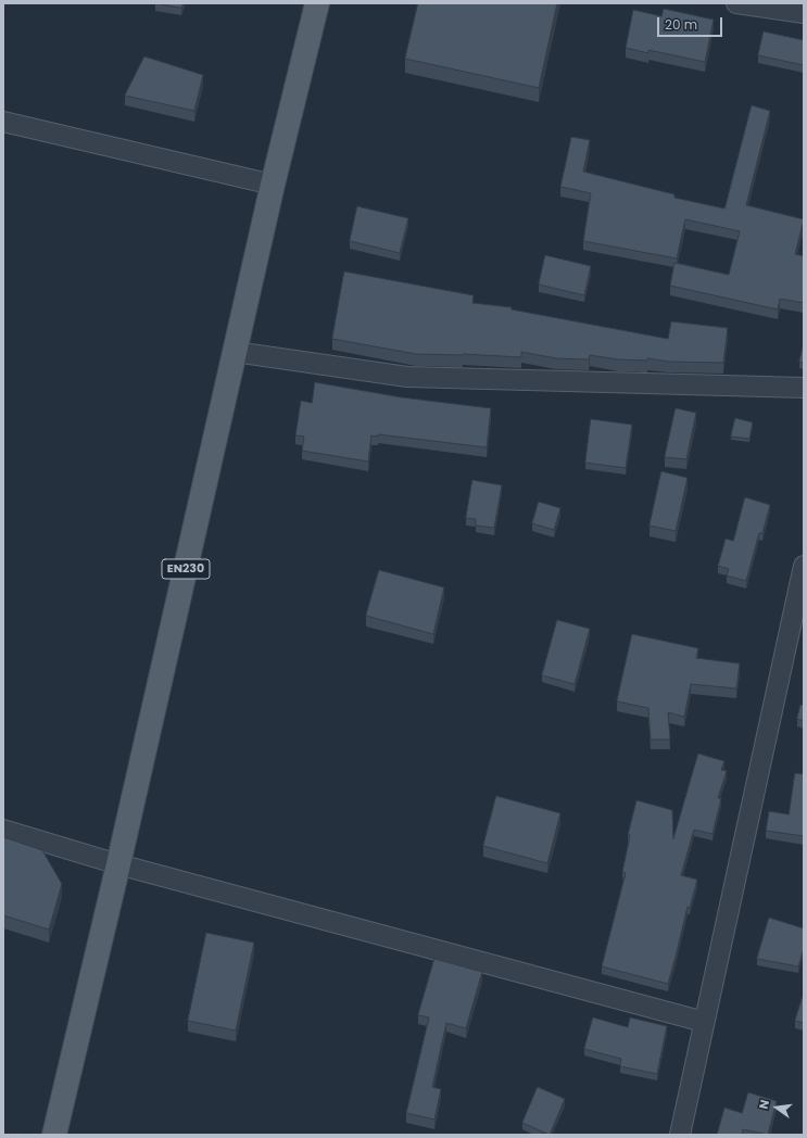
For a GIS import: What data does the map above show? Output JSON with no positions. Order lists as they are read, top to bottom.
{
  "streets": {
    "main road": ["EN230"]
  },
  "scale_bar": "20 m",
  "north": "left"
}
